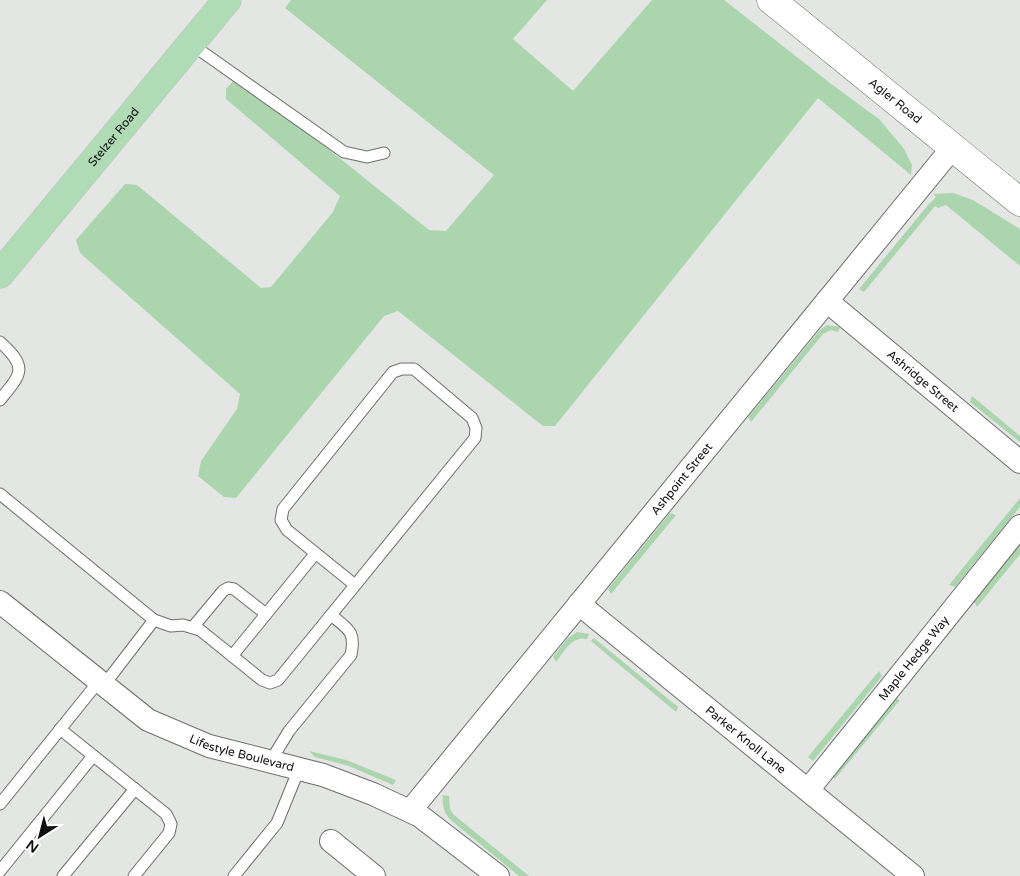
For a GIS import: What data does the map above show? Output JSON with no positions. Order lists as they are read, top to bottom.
{
  "streets": {
    "main road": ["Agler Road", "Stelzer Road"],
    "street": [
      "Ashridge Street",
      "Ashpoint Street",
      "Maple Hedge Way",
      "Parker Knoll Lane",
      "Lifestyle Boulevard"
    ]
  },
  "crossings": [
    ["Agler Road", "Ashpoint Street"],
    ["Ashridge Street", "Ashpoint Street"],
    ["Ashpoint Street", "Parker Knoll Lane"],
    ["Ashpoint Street", "Lifestyle Boulevard"],
    ["Maple Hedge Way", "Parker Knoll Lane"]
  ],
  "north": "bottom left"
}
